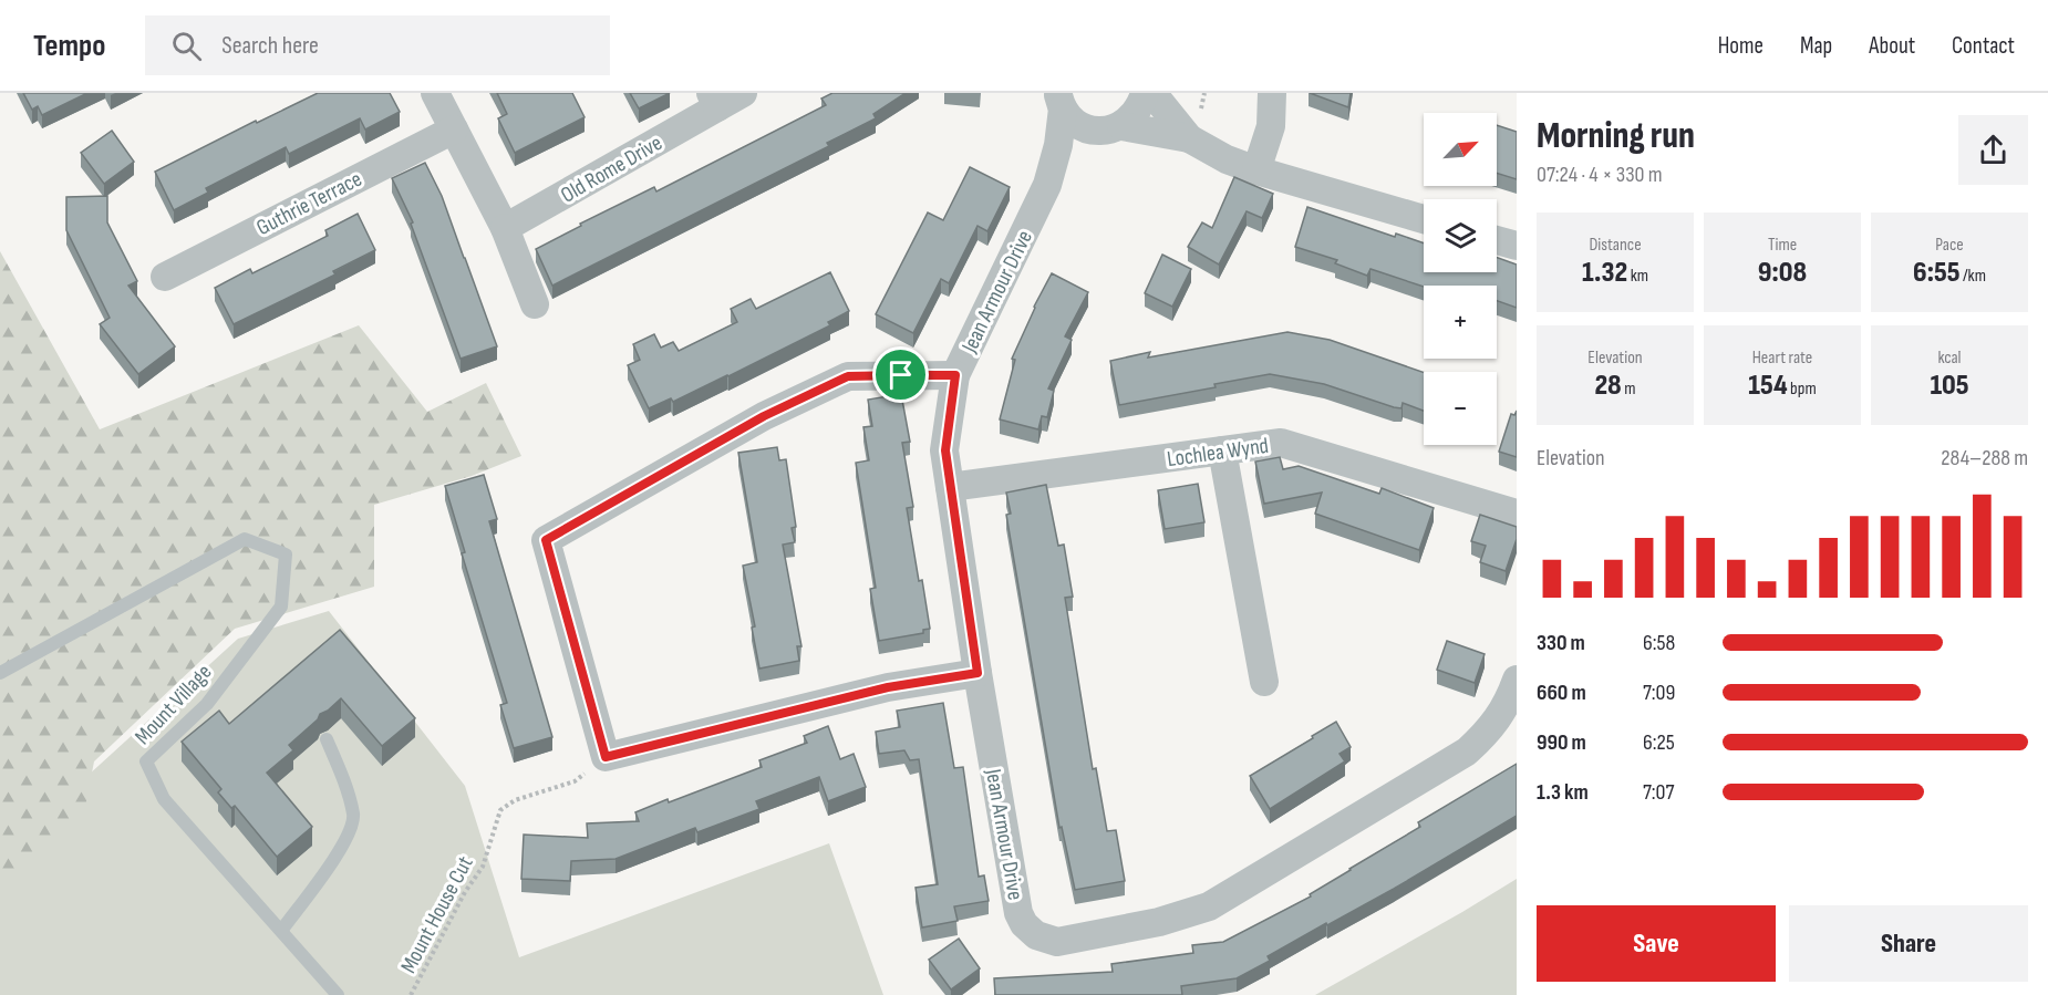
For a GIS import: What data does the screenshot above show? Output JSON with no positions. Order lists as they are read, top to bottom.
{
  "streets": {
    "street": [
      "Old Rome Drive",
      "Guthrie Terrace",
      "Jean Armour Drive",
      "Lochlea Wynd"
    ],
    "lane": ["Mount Village"],
    "path": ["Mount House Cut"]
  },
  "crossings": [
    ["Jean Armour Drive", "Lochlea Wynd"]
  ],
  "north": "top right",
  "page": {
    "header": "Tempo",
    "search": "Search here",
    "nav": [
      "Home",
      "Map",
      "About",
      "Contact"
    ],
    "heading": ["Morning run", "07:24 · 4 × 330 m"],
    "map_buttons": ["+", "−"],
    "stats": [
      ["Distance", "1.32 km"],
      ["Time", "9:08"],
      ["Pace", "6:55 /km"],
      ["Elevation", "28 m"],
      ["Heart rate", "154 bpm"],
      ["kcal", "105"]
    ],
    "chart": ["Elevation", "284–288 m"],
    "list": [
      {
        "name": "330 m",
        "note": "6:58"
      },
      {
        "name": "660 m",
        "note": "7:09"
      },
      {
        "name": "990 m",
        "note": "6:25"
      },
      {
        "name": "1.3 km",
        "note": "7:07"
      }
    ],
    "buttons": ["Save", "Share"]
  }
}
